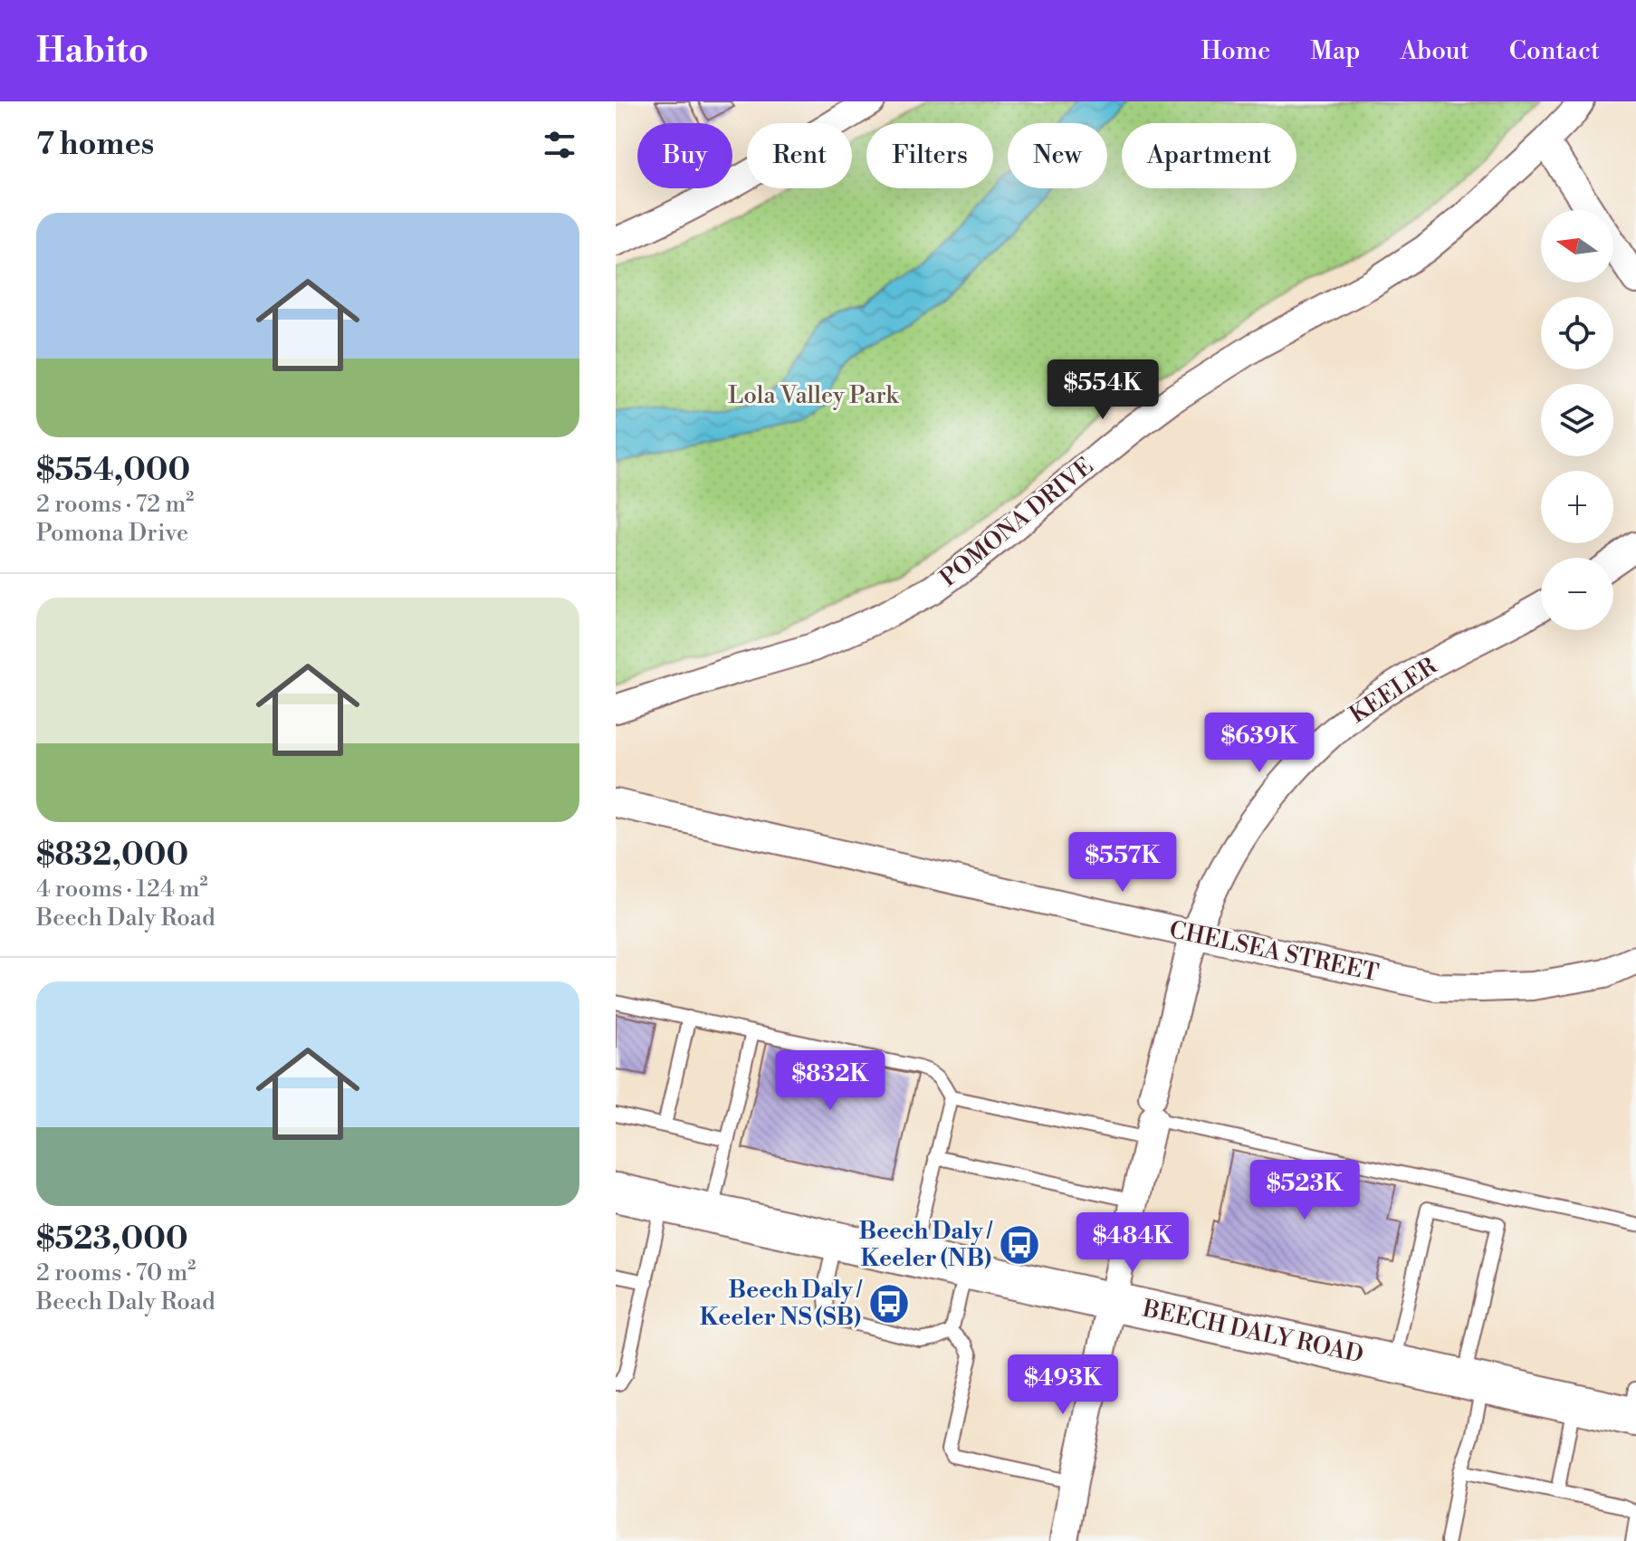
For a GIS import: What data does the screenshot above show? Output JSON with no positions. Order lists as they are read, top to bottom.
{
  "streets": {
    "main road": ["BEECH DALY ROAD"],
    "street": ["POMONA DRIVE", "KEELER", "CHELSEA STREET"]
  },
  "crossings": [
    ["KEELER", "CHELSEA STREET"],
    ["KEELER", "BEECH DALY ROAD"]
  ],
  "parks": ["Lola Valley Park"],
  "places": {
    "bus stop": ["Beech Daly / Keeler (NB)", "Beech Daly / Keeler NS (SB)"]
  },
  "north": "left",
  "page": {
    "header": "Habito",
    "nav": [
      "Home",
      "Map",
      "About",
      "Contact"
    ],
    "heading": "7 homes",
    "chip": [
      "Buy",
      "Rent",
      "Filters",
      "New",
      "Apartment"
    ],
    "list": [
      {
        "name": "$554,000",
        "note": "2 rooms · 72 m² · Pomona Drive"
      },
      {
        "name": "$832,000",
        "note": "4 rooms · 124 m² · Beech Daly Road"
      },
      {
        "name": "$523,000",
        "note": "2 rooms · 70 m² · Beech Daly Road"
      }
    ],
    "map_buttons": ["+", "−"],
    "price": [
      "$554K",
      "$639K",
      "$557K",
      "$832K",
      "$523K",
      "$484K",
      "$493K"
    ]
  }
}
